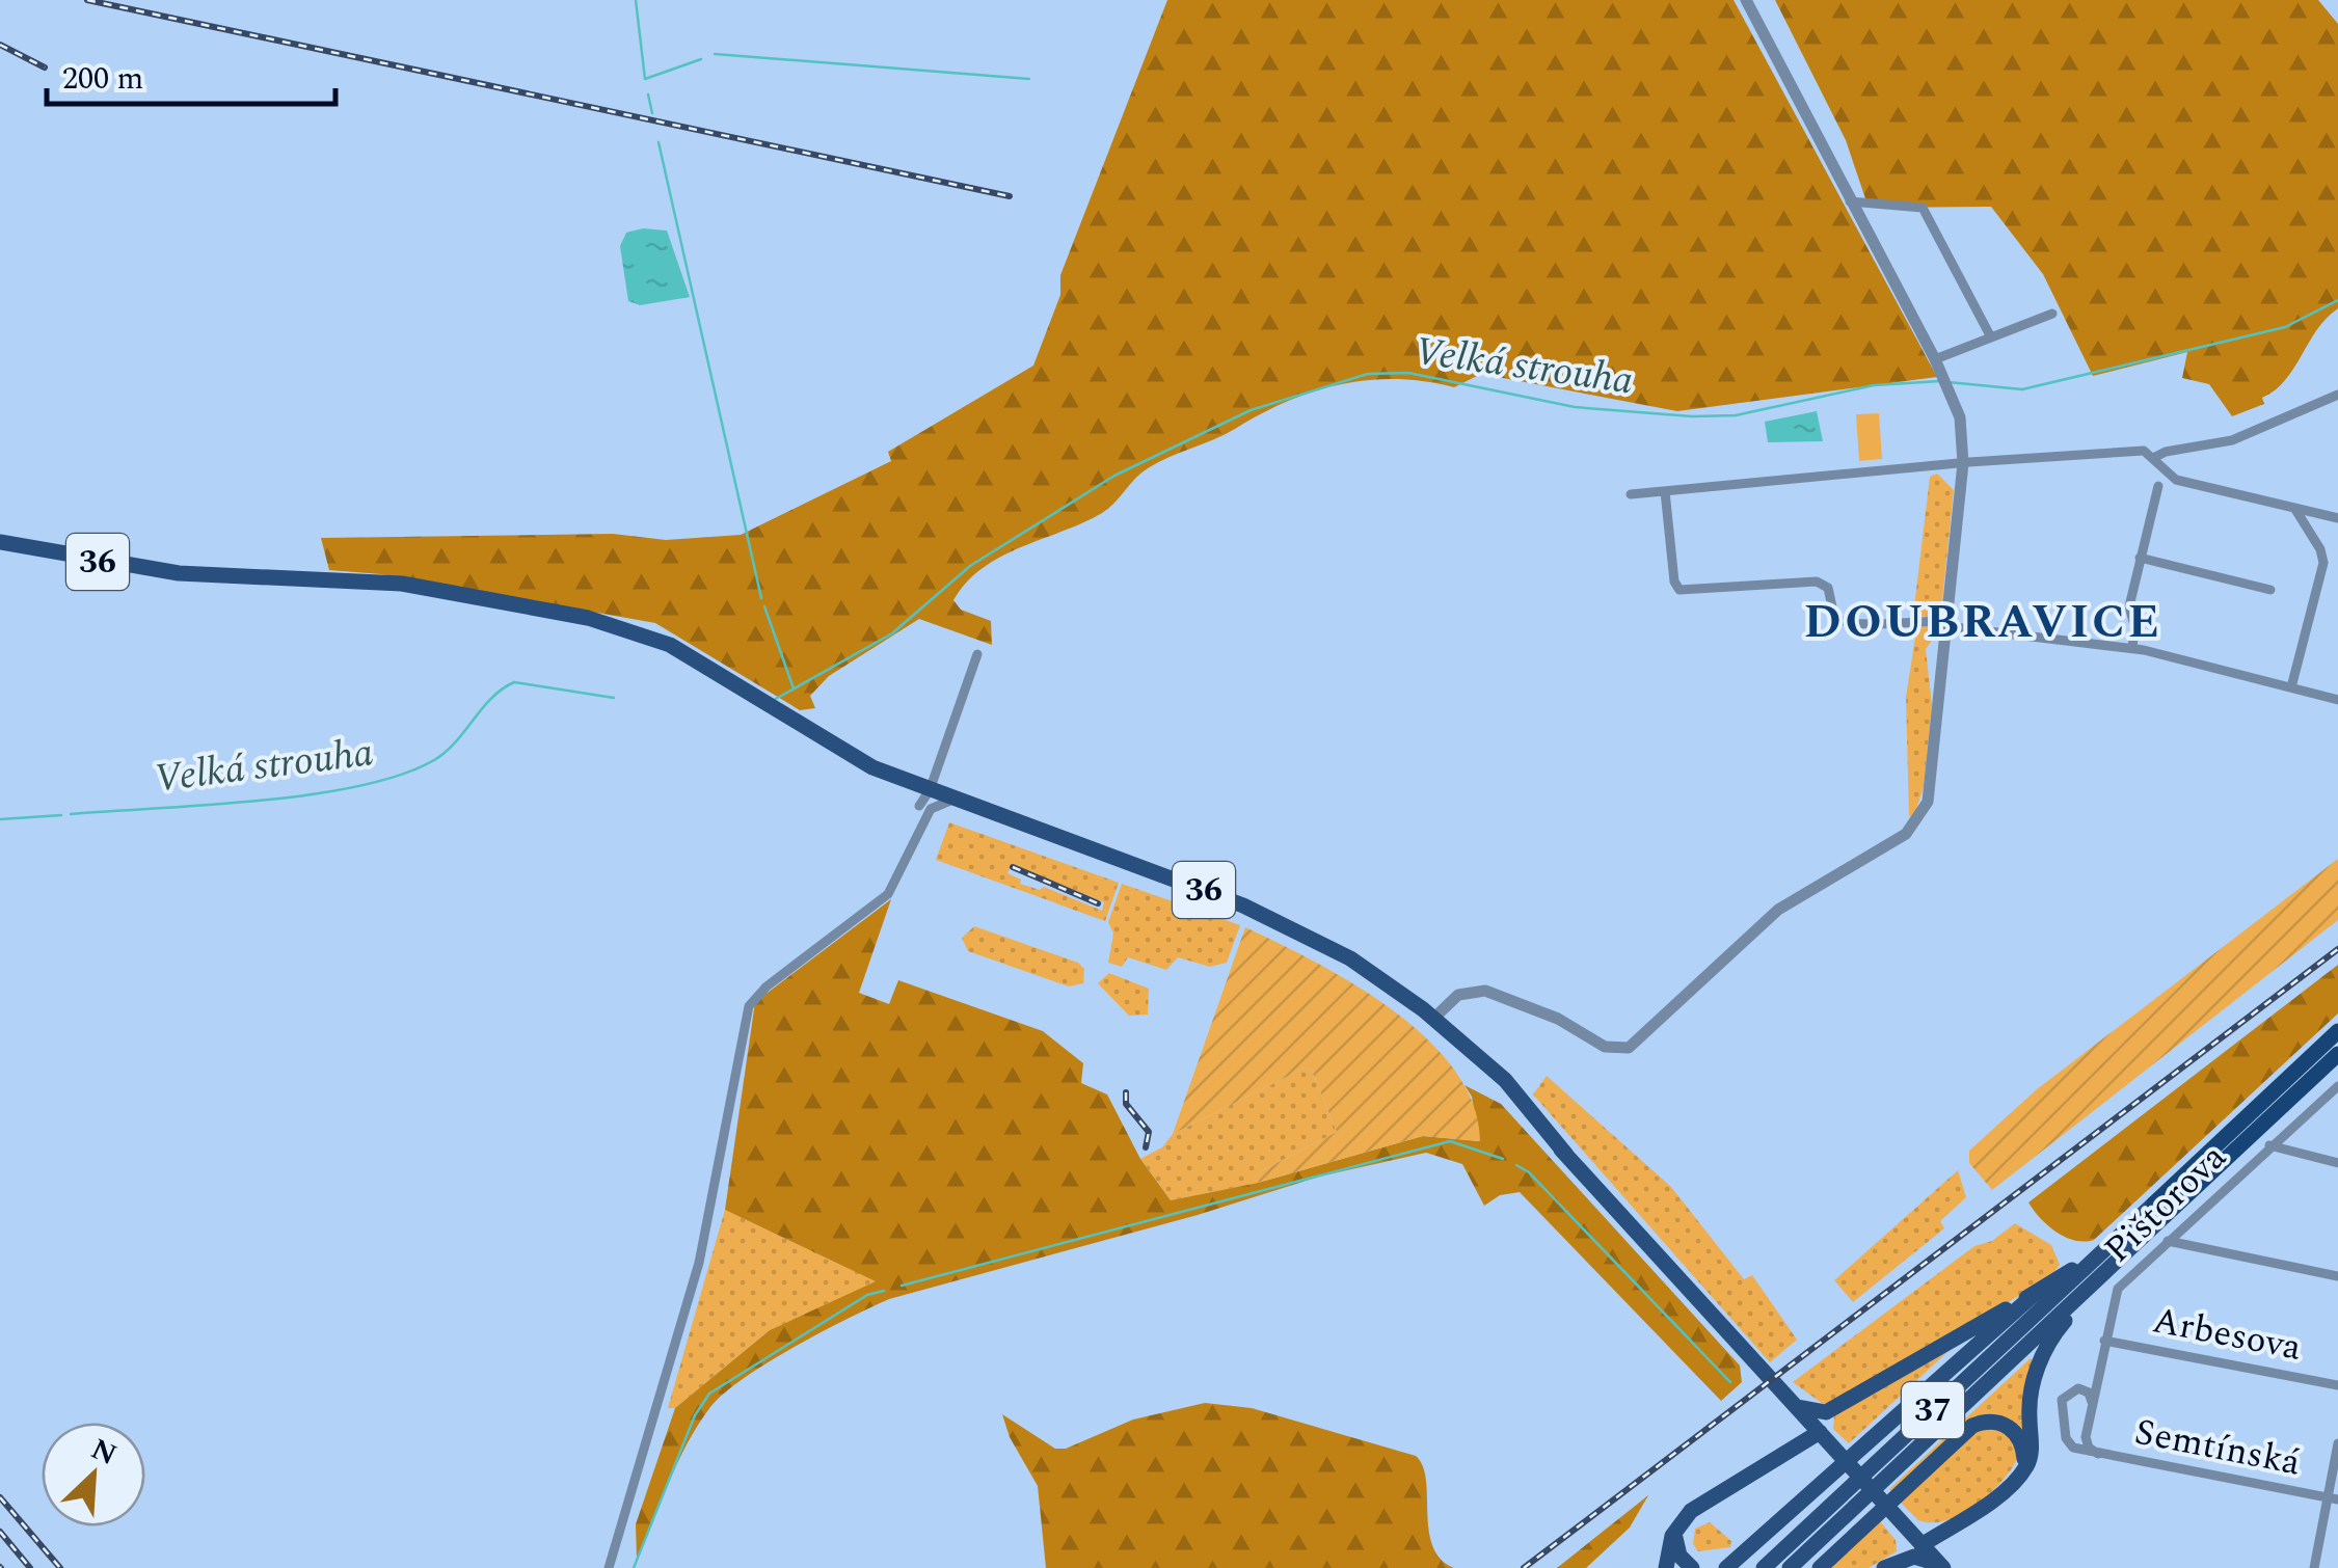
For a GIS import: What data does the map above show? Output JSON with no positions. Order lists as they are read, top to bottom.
{
  "streets": {
    "highway": ["37"],
    "main road": ["36"],
    "street": ["Pištorova", "Arbesova", "Semtínská"]
  },
  "crossings": [
    ["Pištorova", "Arbesova"],
    ["Pištorova", "Semtínská"]
  ],
  "districts": ["DOUBRAVICE"],
  "water": ["Velká strouha"],
  "scale_bar": "200 m",
  "north": "top right"
}
